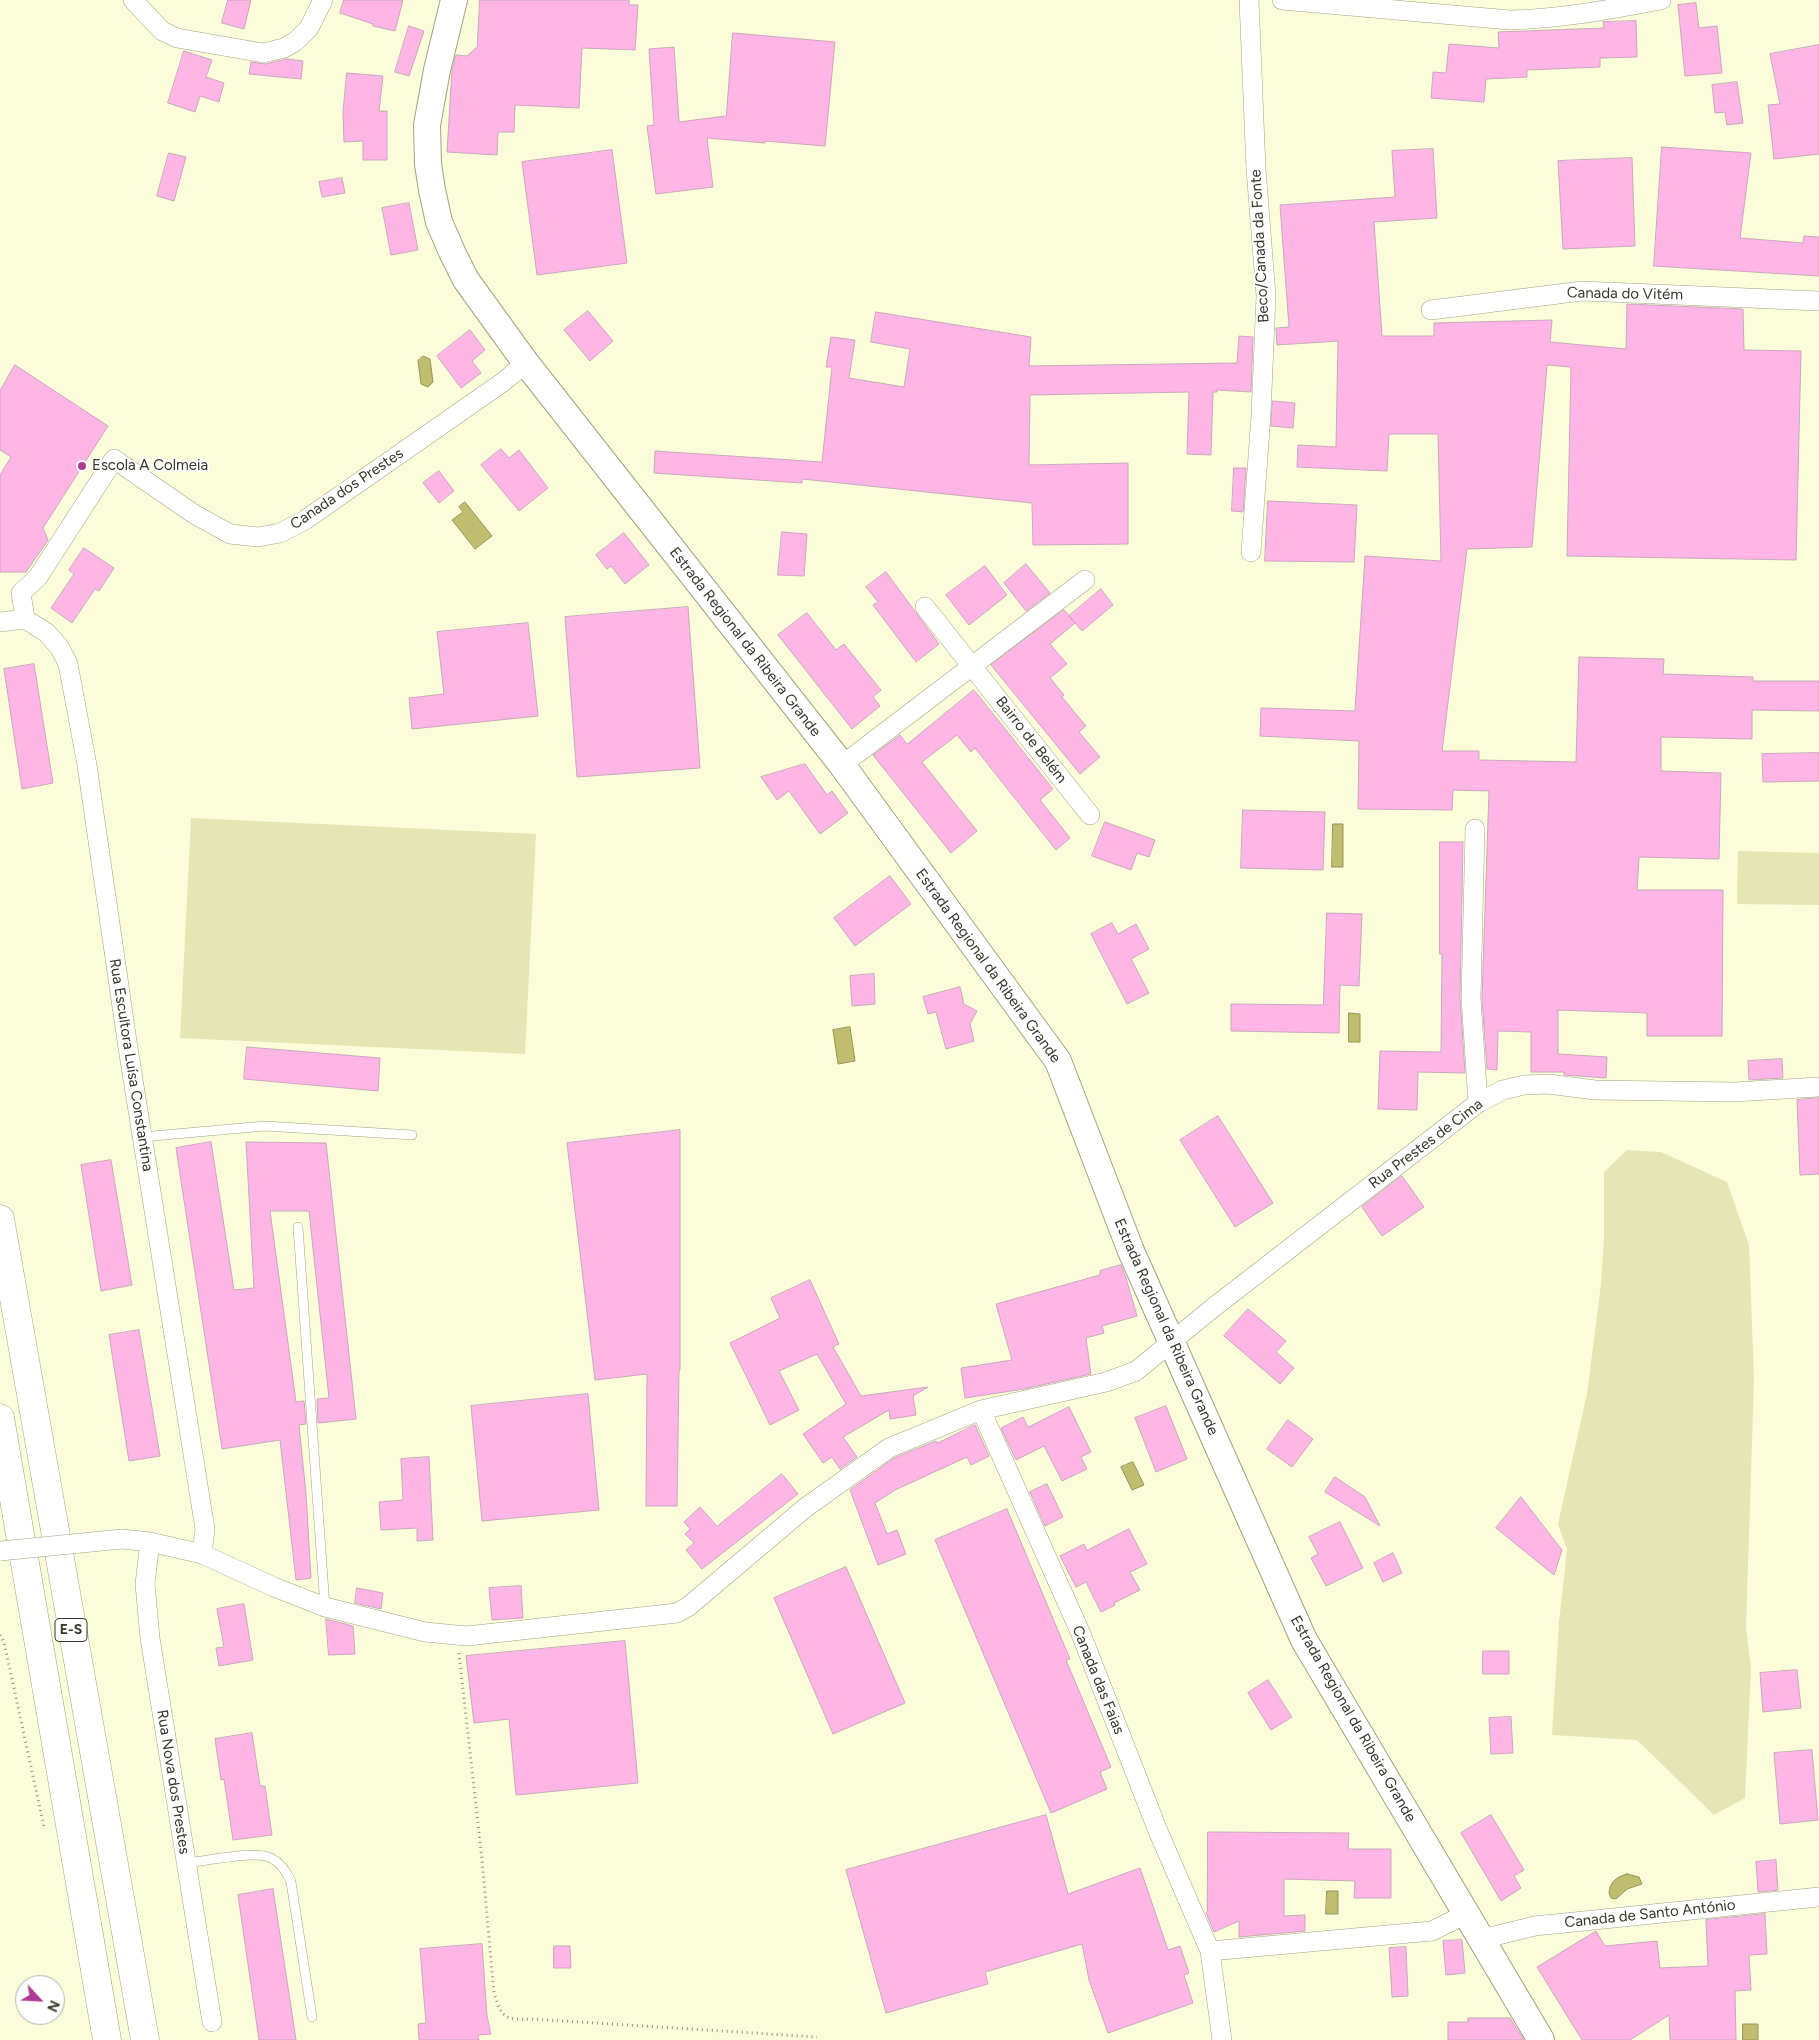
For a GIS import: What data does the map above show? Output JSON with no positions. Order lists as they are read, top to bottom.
{
  "streets": {
    "highway": ["E-S"],
    "main road": ["Estrada Regional da Ribeira Grande"],
    "street": [
      "Beco/Canada da Fonte",
      "Canada do Vitém",
      "Canada dos Prestes",
      "Bairro de Belém",
      "Rua Escultora Luísa Constantina",
      "Rua Prestes de Cima",
      "Canada das Faias",
      "Rua Nova dos Prestes",
      "Canada de Santo António"
    ]
  },
  "crossings": [
    ["Canada dos Prestes", "Estrada Regional da Ribeira Grande"],
    ["Canada dos Prestes", "Rua Escultora Luísa Constantina"],
    ["Estrada Regional da Ribeira Grande", "Rua Prestes de Cima"],
    ["Estrada Regional da Ribeira Grande", "Canada de Santo António"],
    ["Rua Escultora Luísa Constantina", "Rua Prestes de Cima"],
    ["Rua Prestes de Cima", "Canada das Faias"],
    ["Rua Prestes de Cima", "Rua Nova dos Prestes"]
  ],
  "places": ["Escola A Colmeia"],
  "north": "bottom right"
}
